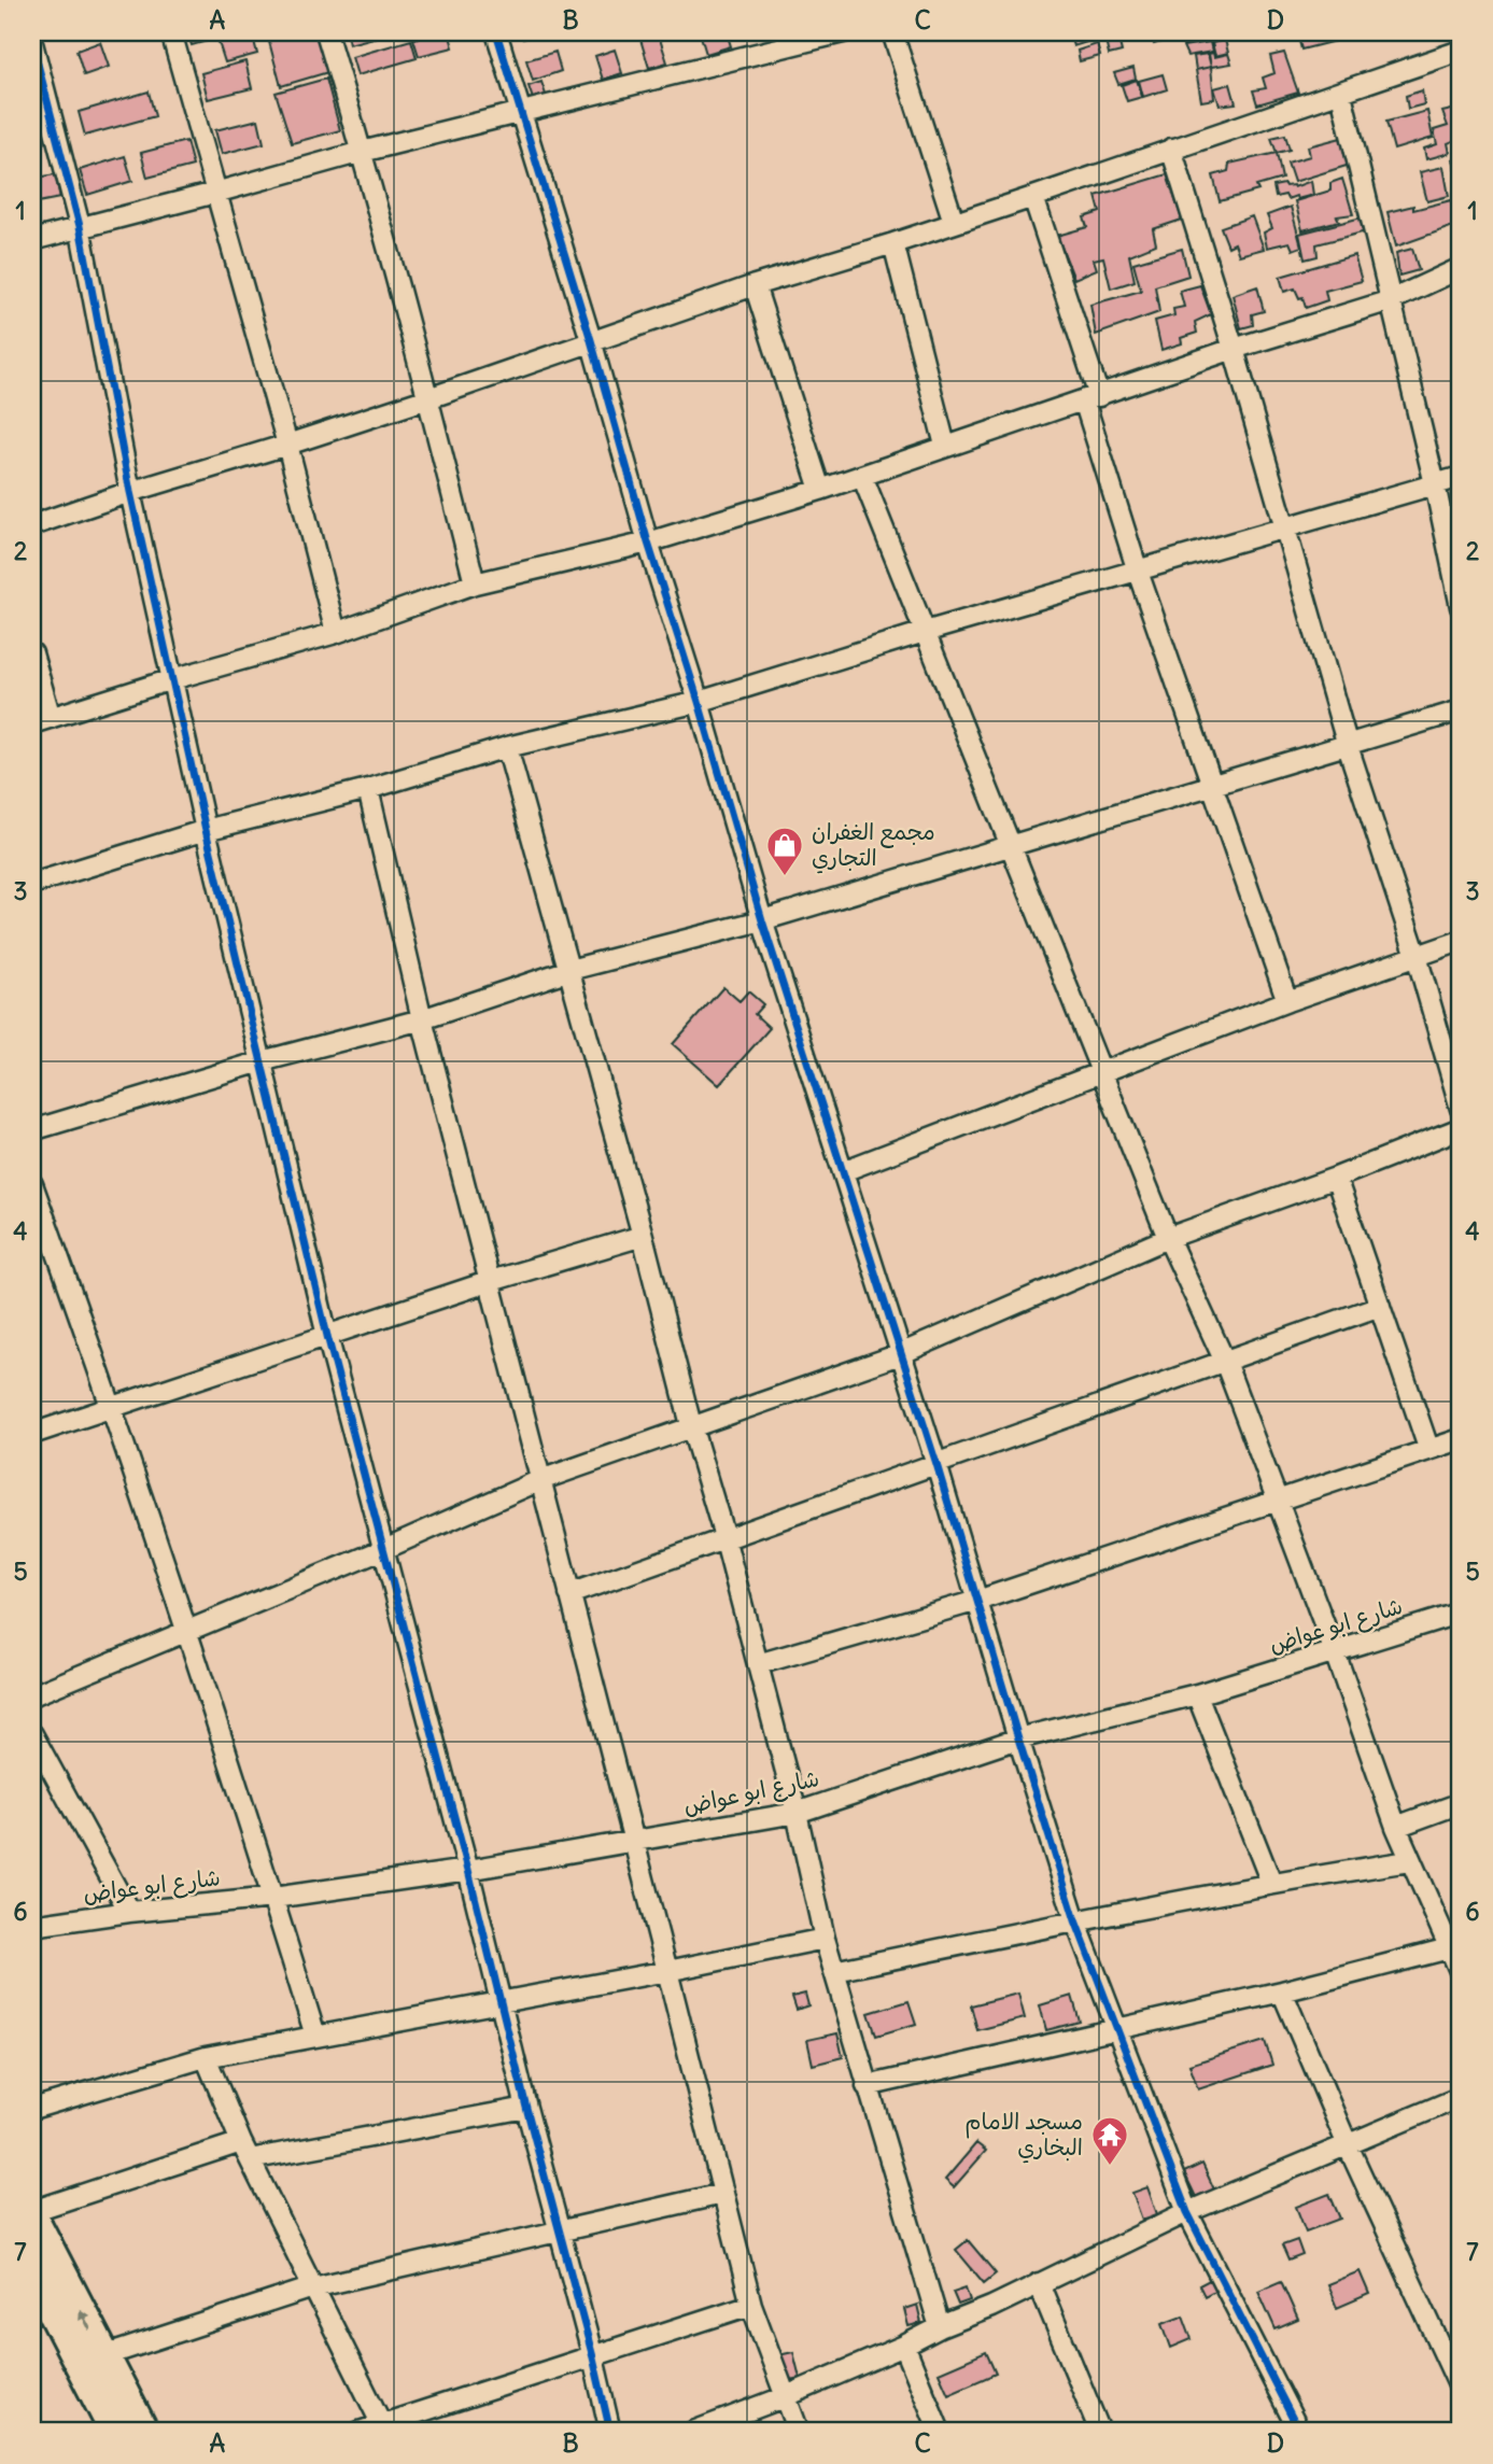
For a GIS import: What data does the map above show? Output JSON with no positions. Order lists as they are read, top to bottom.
{
  "streets": {
    "street": ["شارع ابو عواض"]
  },
  "places": {
    "shop": ["مجمع الغفران التجاري"],
    "temple": ["مسجد الامام البخاري"]
  },
  "grid": {
    "columns": [
      "A",
      "B",
      "C",
      "D"
    ],
    "rows": [
      "1",
      "2",
      "3",
      "4",
      "5",
      "6",
      "7"
    ]
  }
}
